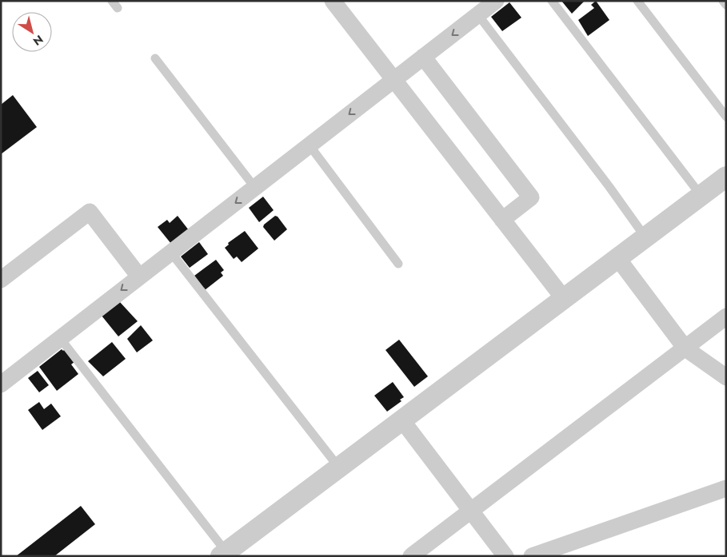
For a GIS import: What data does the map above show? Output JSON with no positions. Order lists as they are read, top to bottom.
{
  "north": "bottom right"
}
